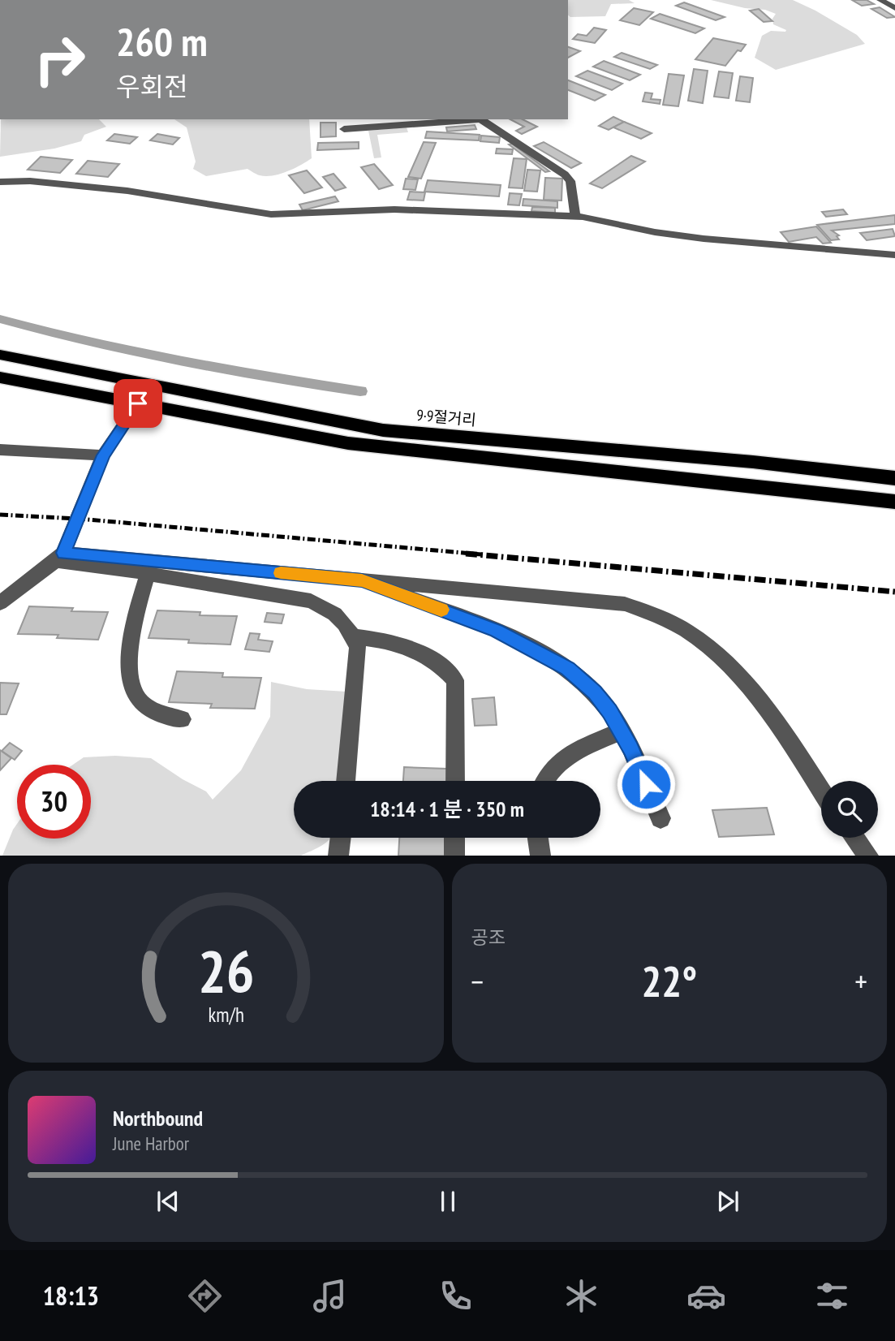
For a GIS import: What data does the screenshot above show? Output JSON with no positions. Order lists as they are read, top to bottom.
{
  "streets": {
    "highway": ["9·9절거리"]
  },
  "page": {
    "turn": ["260 m", "우회전"],
    "limit": "30",
    "trip": "18:14 · 1 분 · 350 m",
    "tile": "공조",
    "heat": ["−", "22°", "+"],
    "song": ["Northbound", "June Harbor"],
    "tabs": "18:13",
    "gauge": ["26", "km/h"]
  }
}
